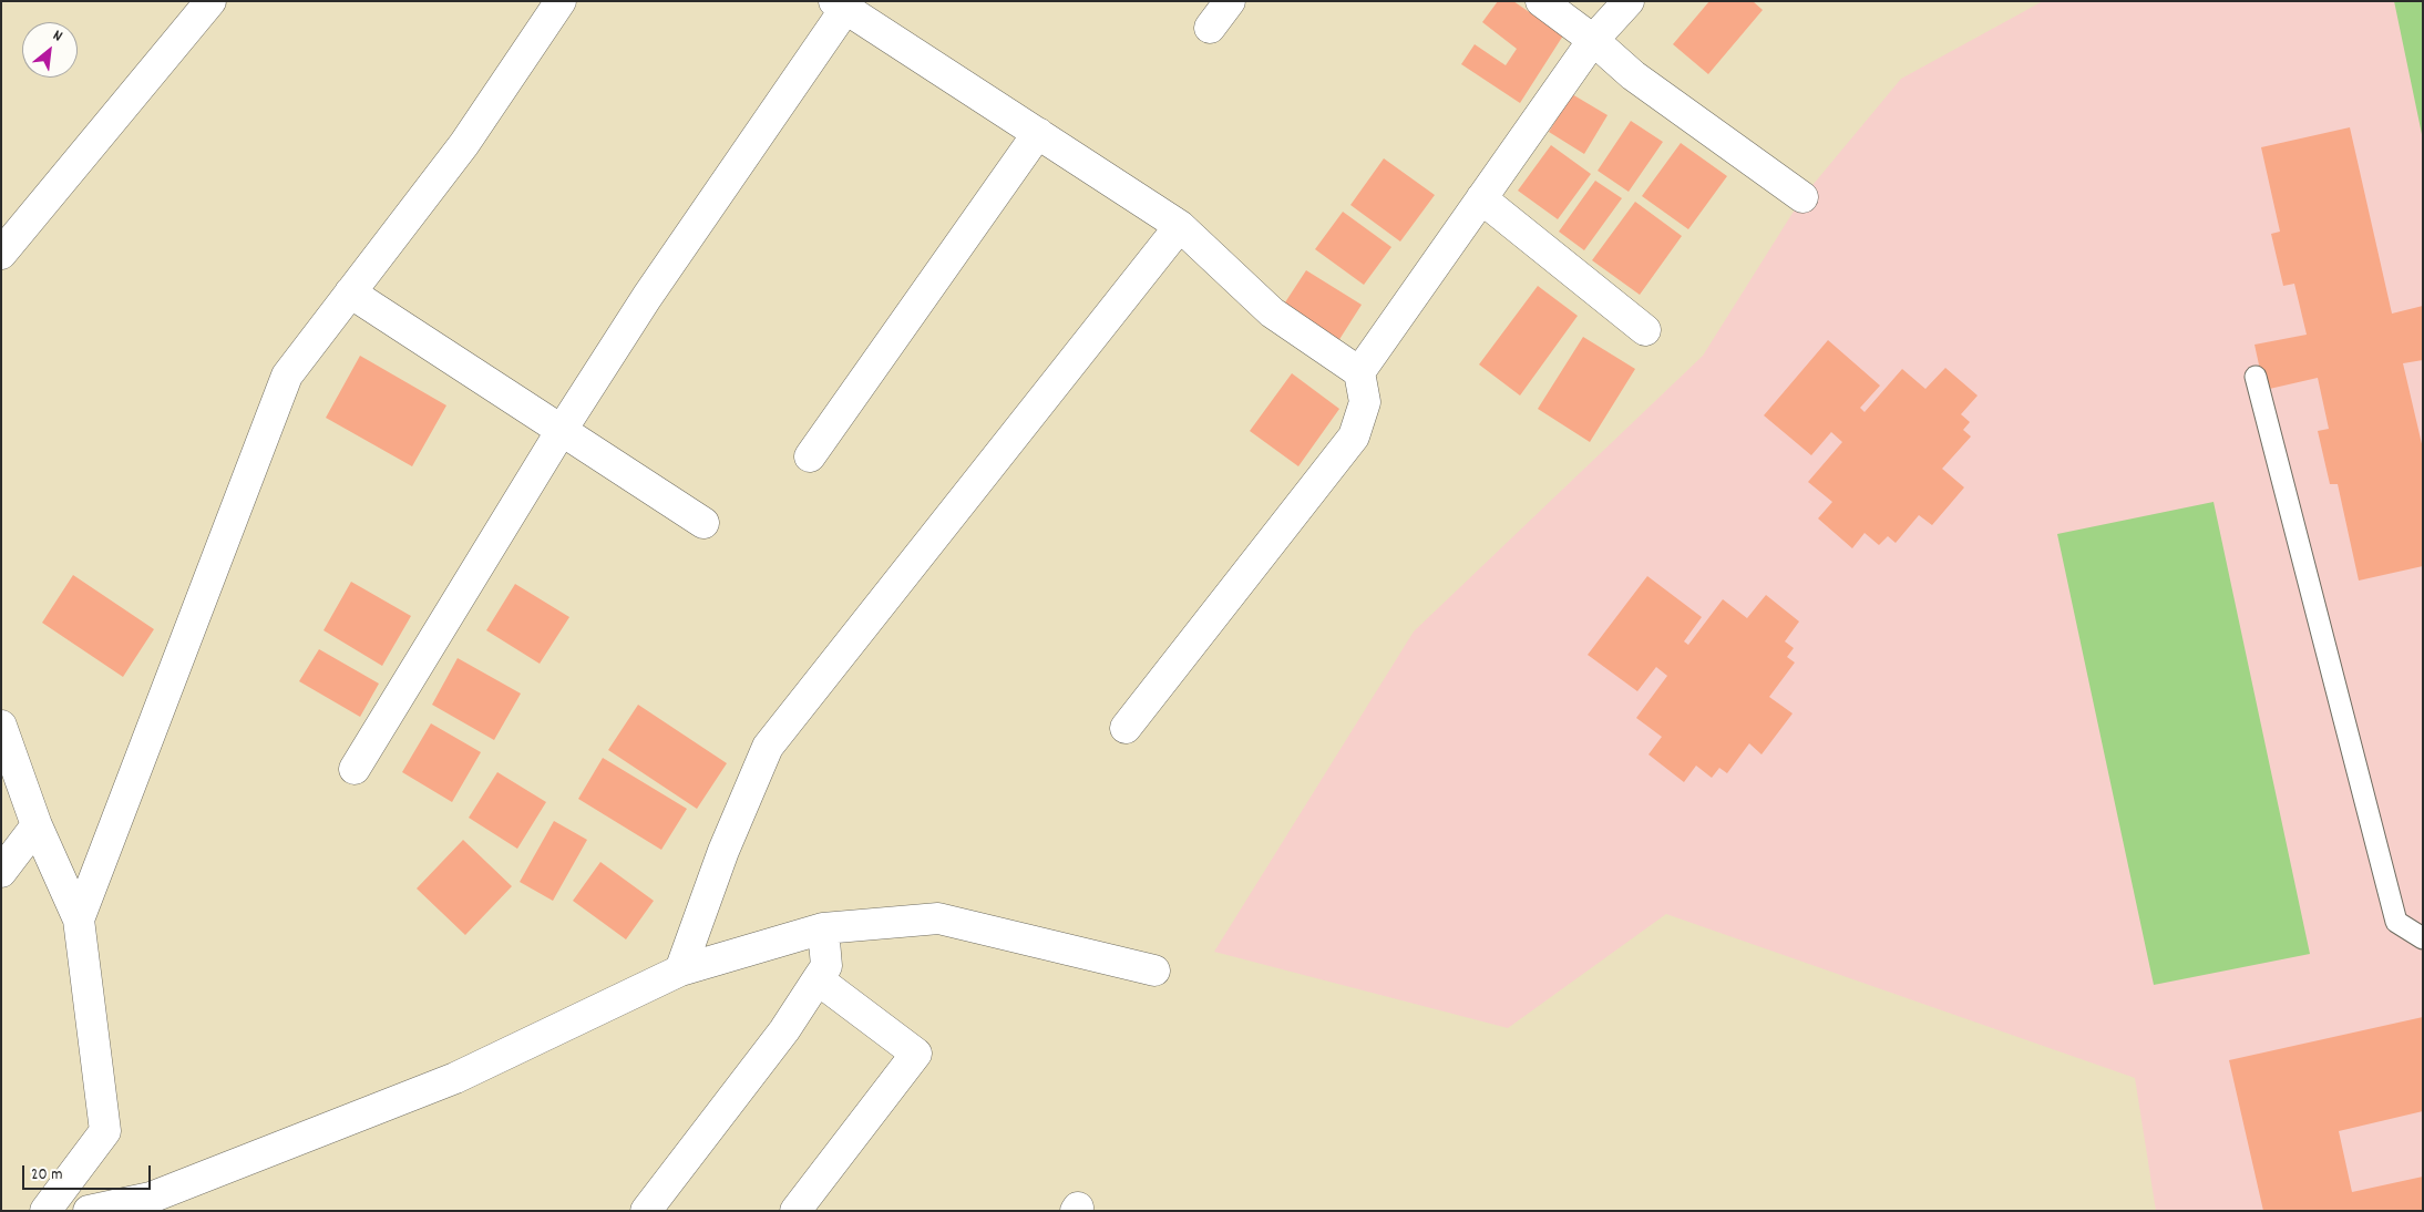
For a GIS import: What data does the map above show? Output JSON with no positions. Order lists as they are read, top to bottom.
{
  "scale_bar": "20 m",
  "north": "top right"
}
